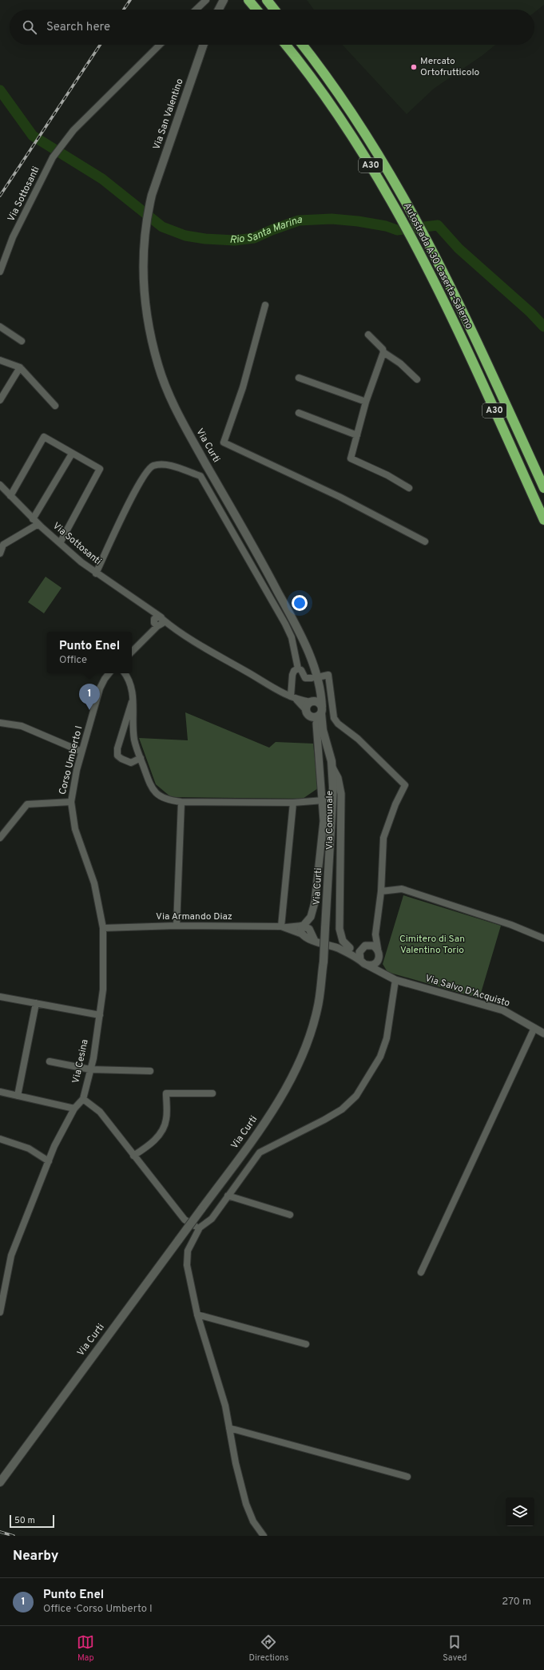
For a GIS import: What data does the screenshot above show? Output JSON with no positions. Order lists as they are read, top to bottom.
{
  "streets": {
    "highway": ["A30", "Autostrada A30 Caserta-Salerno"],
    "main road": ["Via San Valentino", "Via Curti"],
    "street": [
      "Via Sottosanti",
      "Corso Umberto I",
      "Via Comunale",
      "Via Armando Diaz",
      "Via Salvo D'Acquisto",
      "Via Cesina"
    ]
  },
  "crossings": [
    ["Via San Valentino", "Via Curti"],
    ["Via Sottosanti", "Via Curti"],
    ["Via Curti", "Via Comunale"],
    ["Via Curti", "Via Armando Diaz"],
    ["Corso Umberto I", "Via Cesina"],
    ["Via Armando Diaz", "Via Cesina"]
  ],
  "water": ["Rio Santa Marina"],
  "parks": ["Cimitero di San Valentino Torio"],
  "places": ["Mercato Ortofrutticolo"],
  "scale_bar": "50 m",
  "page": {
    "search": "Search here",
    "popup": ["Punto Enel", "Office"],
    "pins": "1",
    "scale": "50 m",
    "heading": "Nearby",
    "list": [
      {
        "mark": "1",
        "name": "Punto Enel",
        "note": "Office · Corso Umberto I",
        "value": "270 m"
      }
    ],
    "nav": ["Map", "Directions", "Saved"]
  }
}
